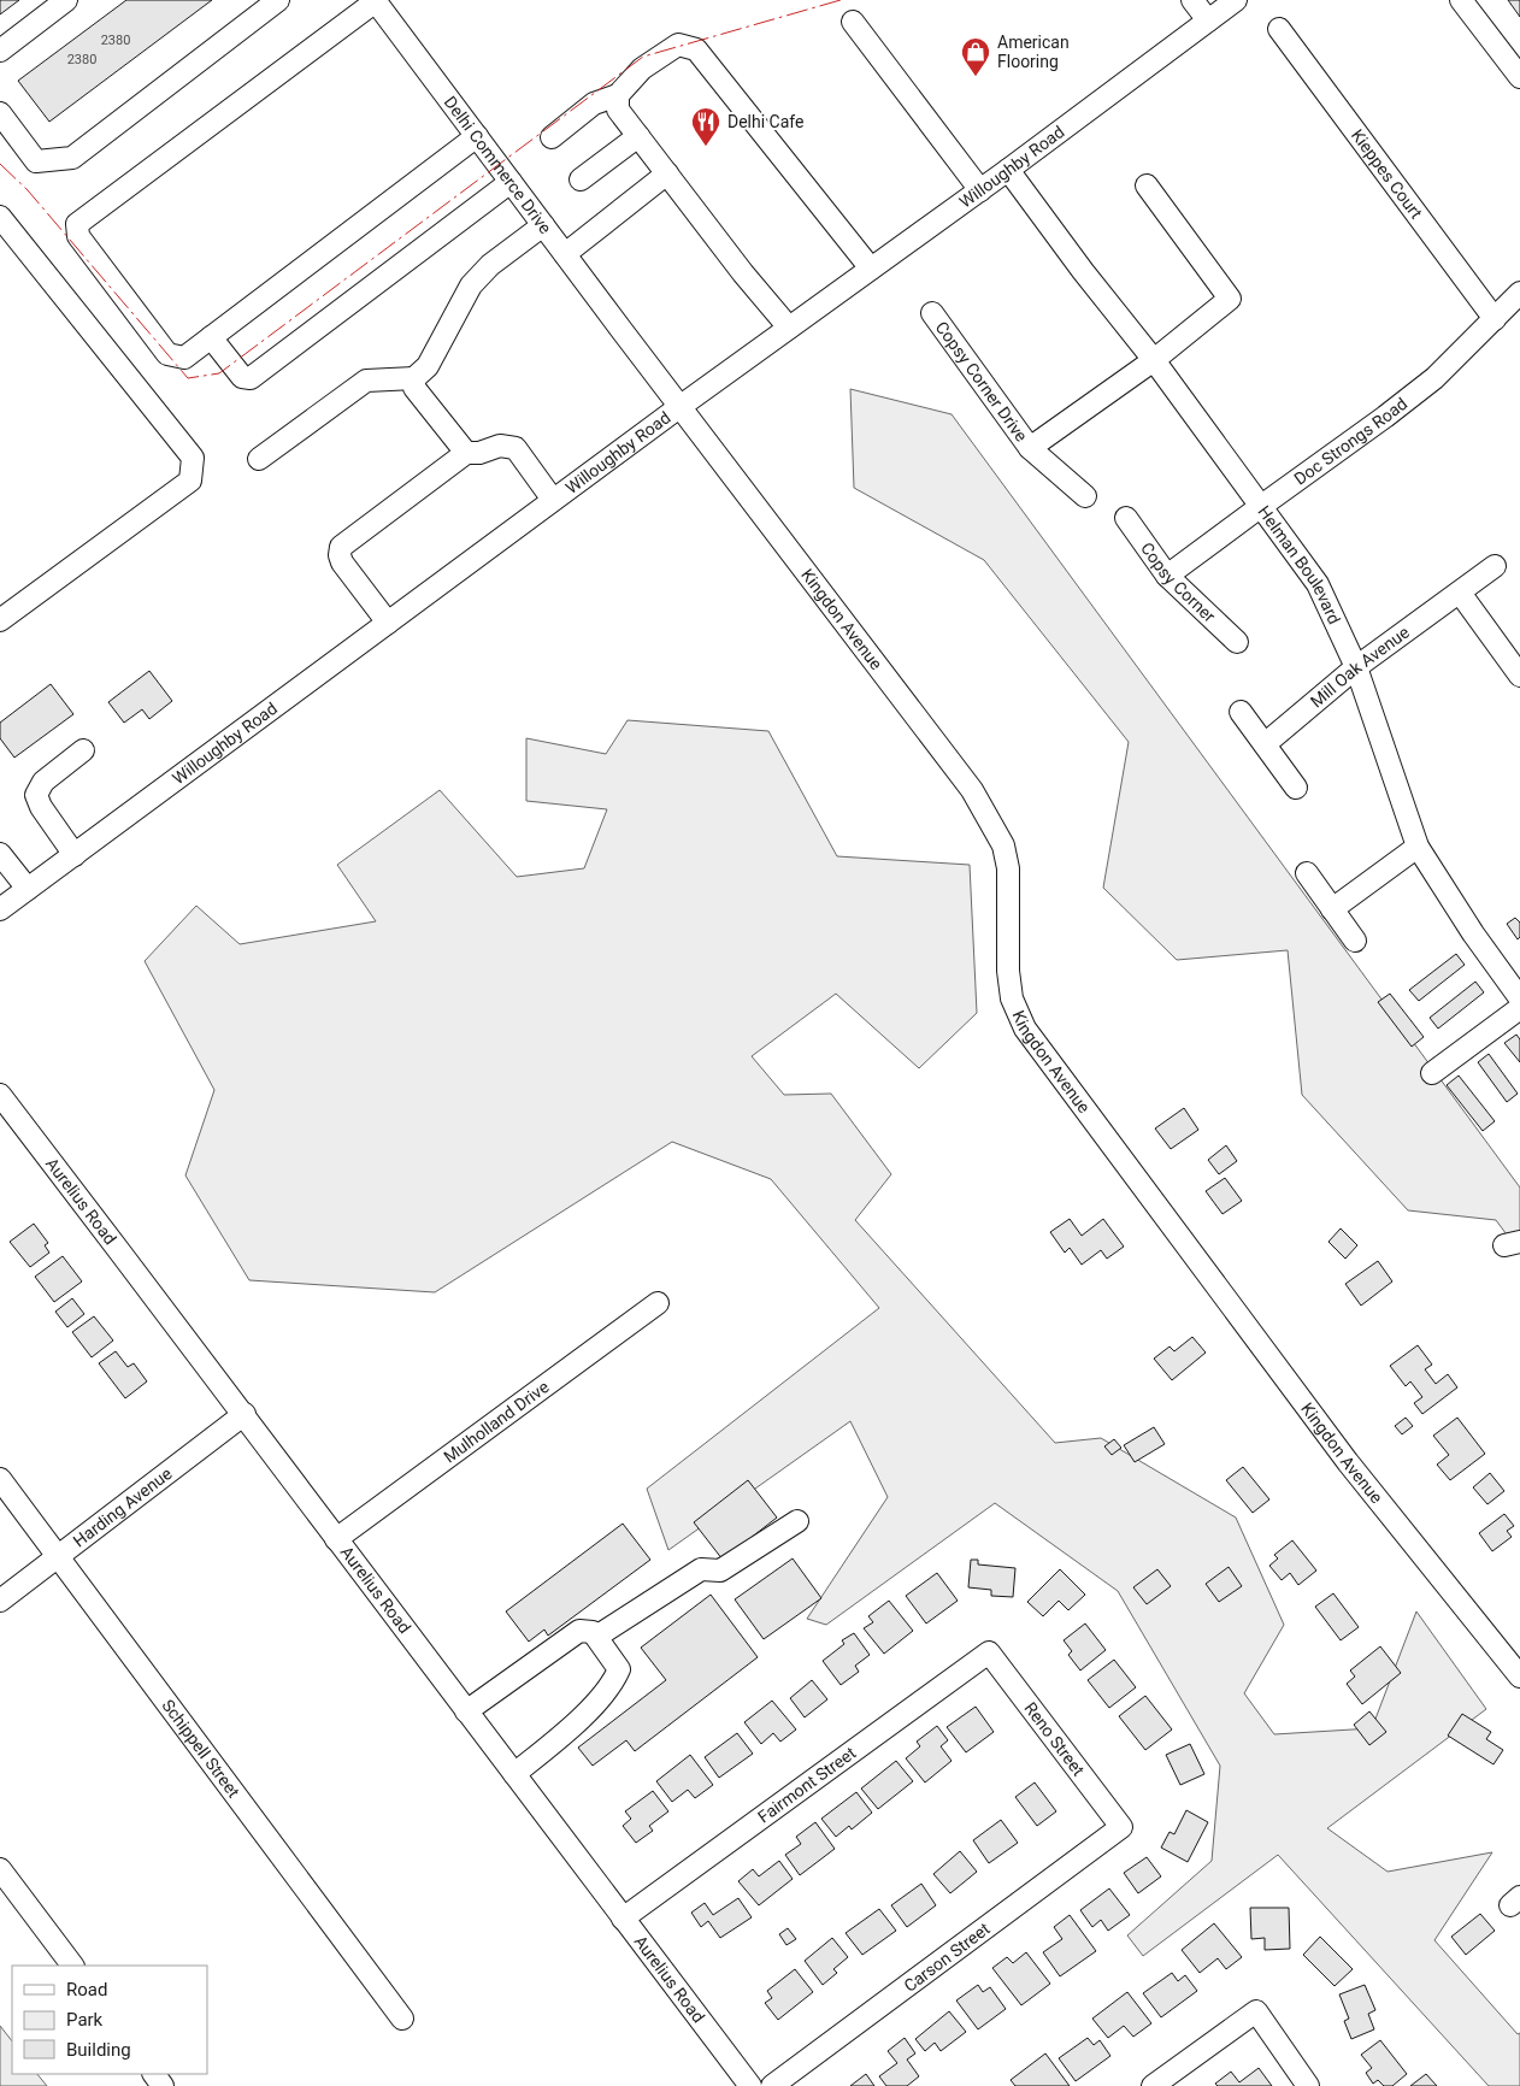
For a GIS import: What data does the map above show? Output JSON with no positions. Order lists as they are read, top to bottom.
{
  "streets": {
    "street": [
      "Delhi Commerce Drive",
      "Willoughby Road",
      "Kieppes Court",
      "Copsy Corner Drive",
      "Doc Strongs Road",
      "Helman Boulevard",
      "Copsy Corner",
      "Kingdon Avenue",
      "Mill Oak Avenue",
      "Aurelius Road",
      "Mulholland Drive",
      "Harding Avenue",
      "Reno Street",
      "Schippell Street",
      "Fairmont Street",
      "Carson Street"
    ]
  },
  "crossings": [
    ["Delhi Commerce Drive", "Kingdon Avenue"],
    ["Willoughby Road", "Helman Boulevard"],
    ["Willoughby Road", "Kingdon Avenue"],
    ["Kieppes Court", "Doc Strongs Road"],
    ["Copsy Corner Drive", "Helman Boulevard"],
    ["Doc Strongs Road", "Helman Boulevard"],
    ["Doc Strongs Road", "Copsy Corner"],
    ["Helman Boulevard", "Mill Oak Avenue"],
    ["Aurelius Road", "Mulholland Drive"],
    ["Aurelius Road", "Harding Avenue"],
    ["Aurelius Road", "Fairmont Street"],
    ["Harding Avenue", "Schippell Street"],
    ["Reno Street", "Fairmont Street"],
    ["Reno Street", "Carson Street"]
  ],
  "places": {
    "shop": ["American Flooring"],
    "restaurant": ["Delhi Cafe"]
  },
  "house_numbers": ["2380", "2380"],
  "legend": ["Road", "Park", "Building"]
}
